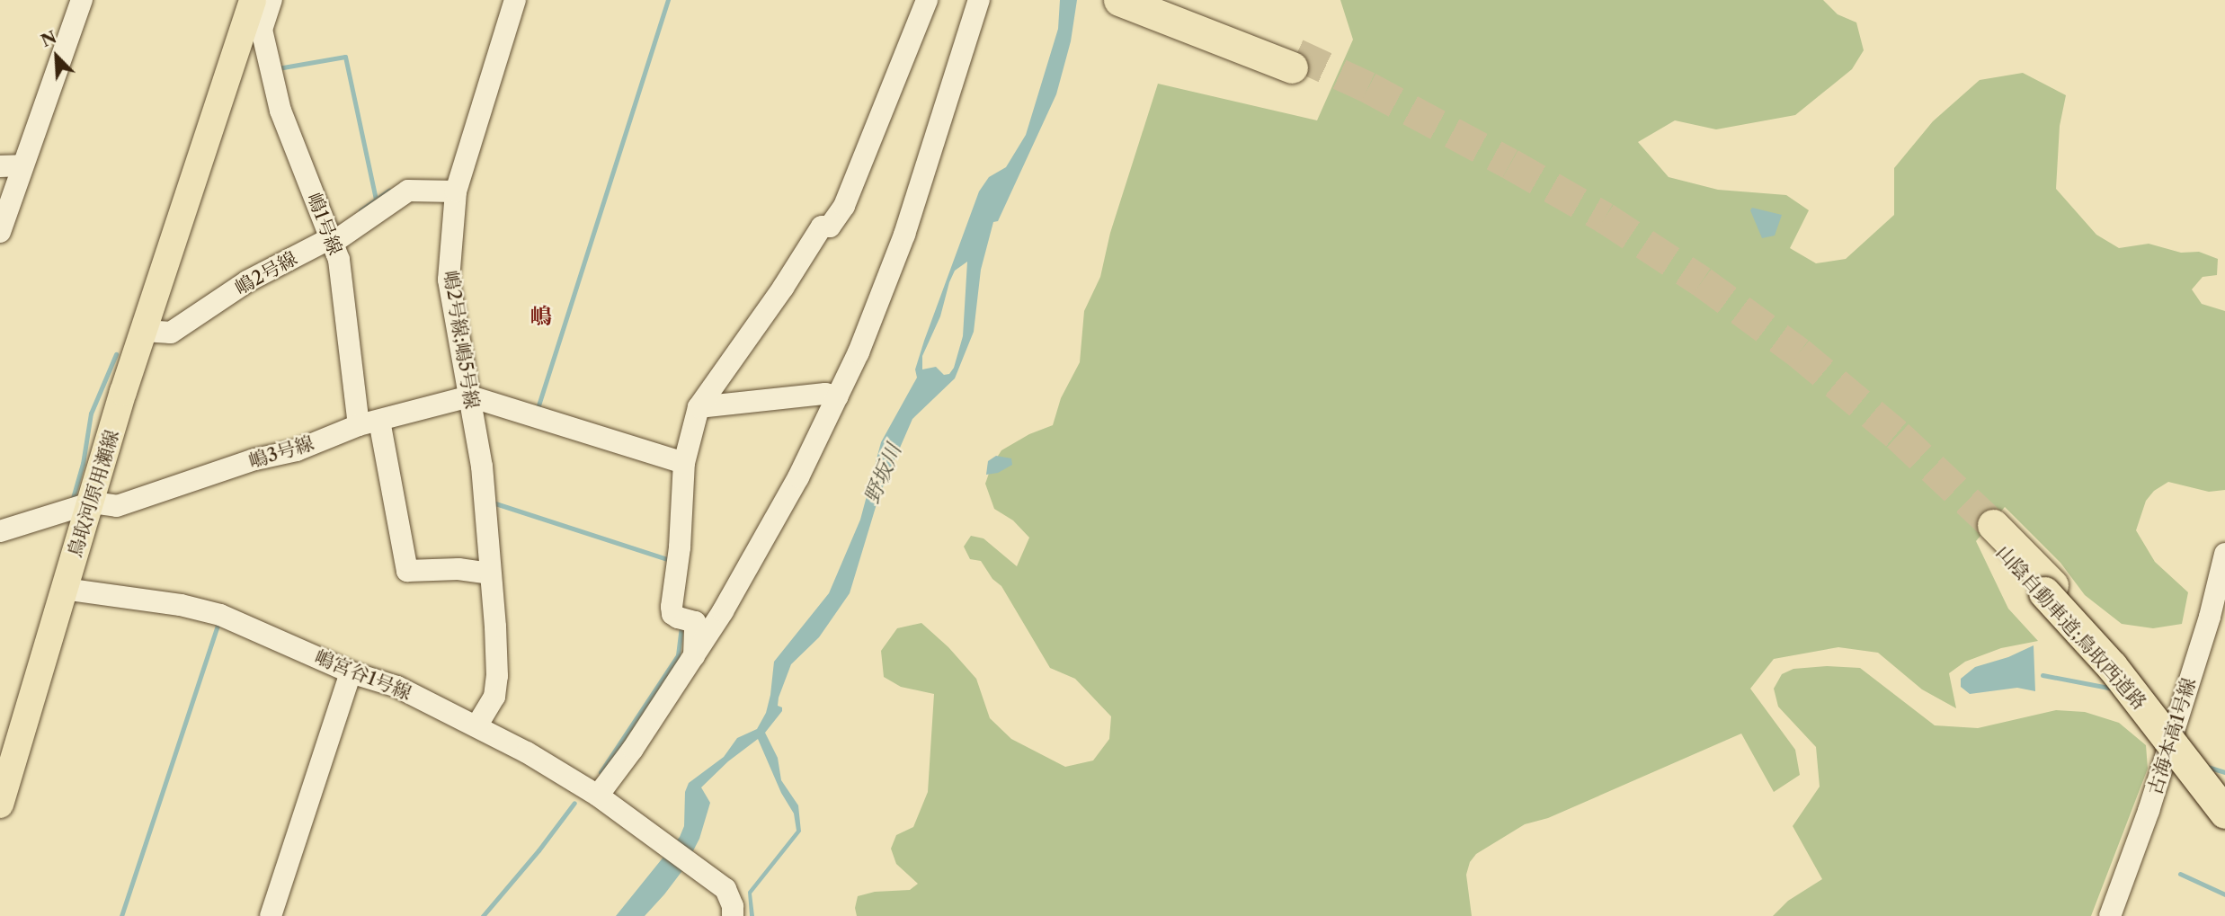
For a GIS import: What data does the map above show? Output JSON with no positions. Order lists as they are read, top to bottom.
{
  "streets": {
    "highway": ["山陰自動車道;鳥取西道路"],
    "main road": ["鳥取河原用瀬線"],
    "street": [
      "嶋1号線",
      "嶋2号線",
      "嶋2号線;嶋5号線",
      "嶋3号線",
      "嶋宮谷1号線",
      "古海本高1号線"
    ]
  },
  "crossings": [
    ["嶋1号線", "嶋2号線"],
    ["嶋1号線", "嶋2号線;嶋5号線"],
    ["嶋1号線", "嶋3号線"],
    ["嶋1号線", "鳥取河原用瀬線"],
    ["嶋2号線", "嶋2号線;嶋5号線"],
    ["嶋2号線", "鳥取河原用瀬線"],
    ["嶋2号線;嶋5号線", "嶋3号線"],
    ["嶋2号線;嶋5号線", "嶋宮谷1号線"],
    ["嶋3号線", "鳥取河原用瀬線"],
    ["鳥取河原用瀬線", "嶋宮谷1号線"]
  ],
  "districts": ["嶋"],
  "water": ["野坂川"],
  "north": "top left"
}
